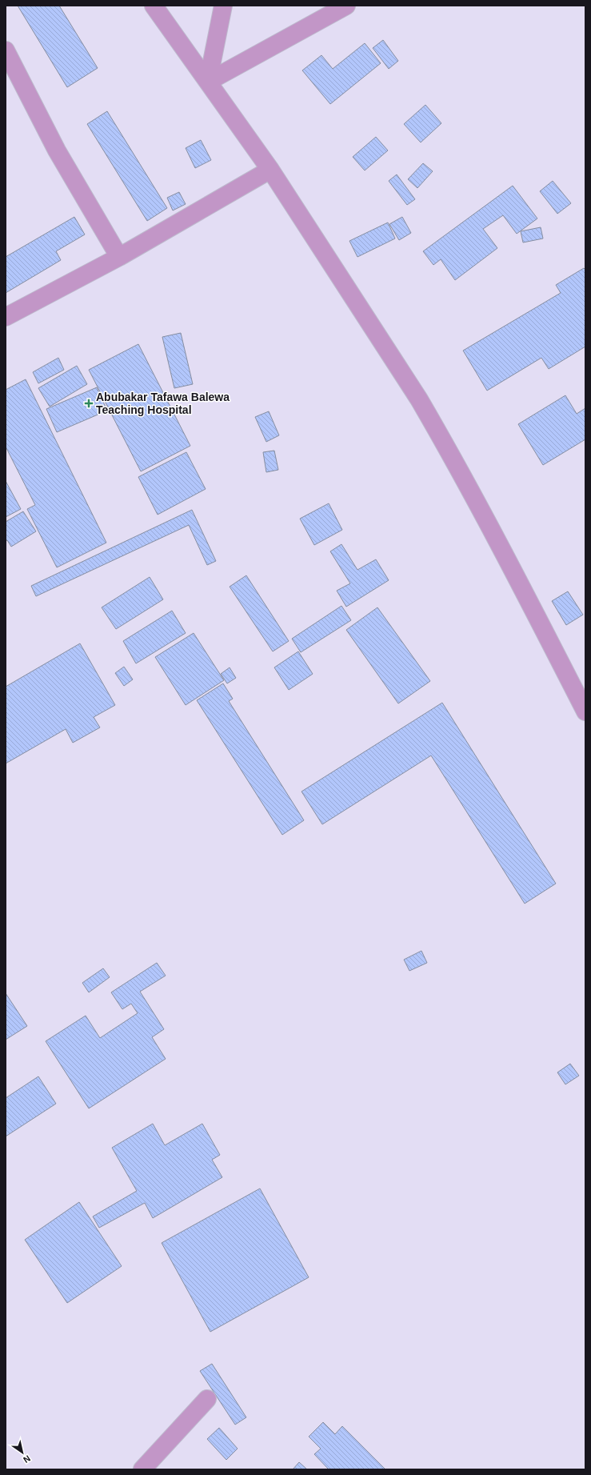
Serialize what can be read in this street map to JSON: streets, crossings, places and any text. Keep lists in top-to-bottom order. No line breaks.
{"places":{"health":["Abubakar Tafawa Balewa Teaching Hospital"]},"north":"bottom right"}
